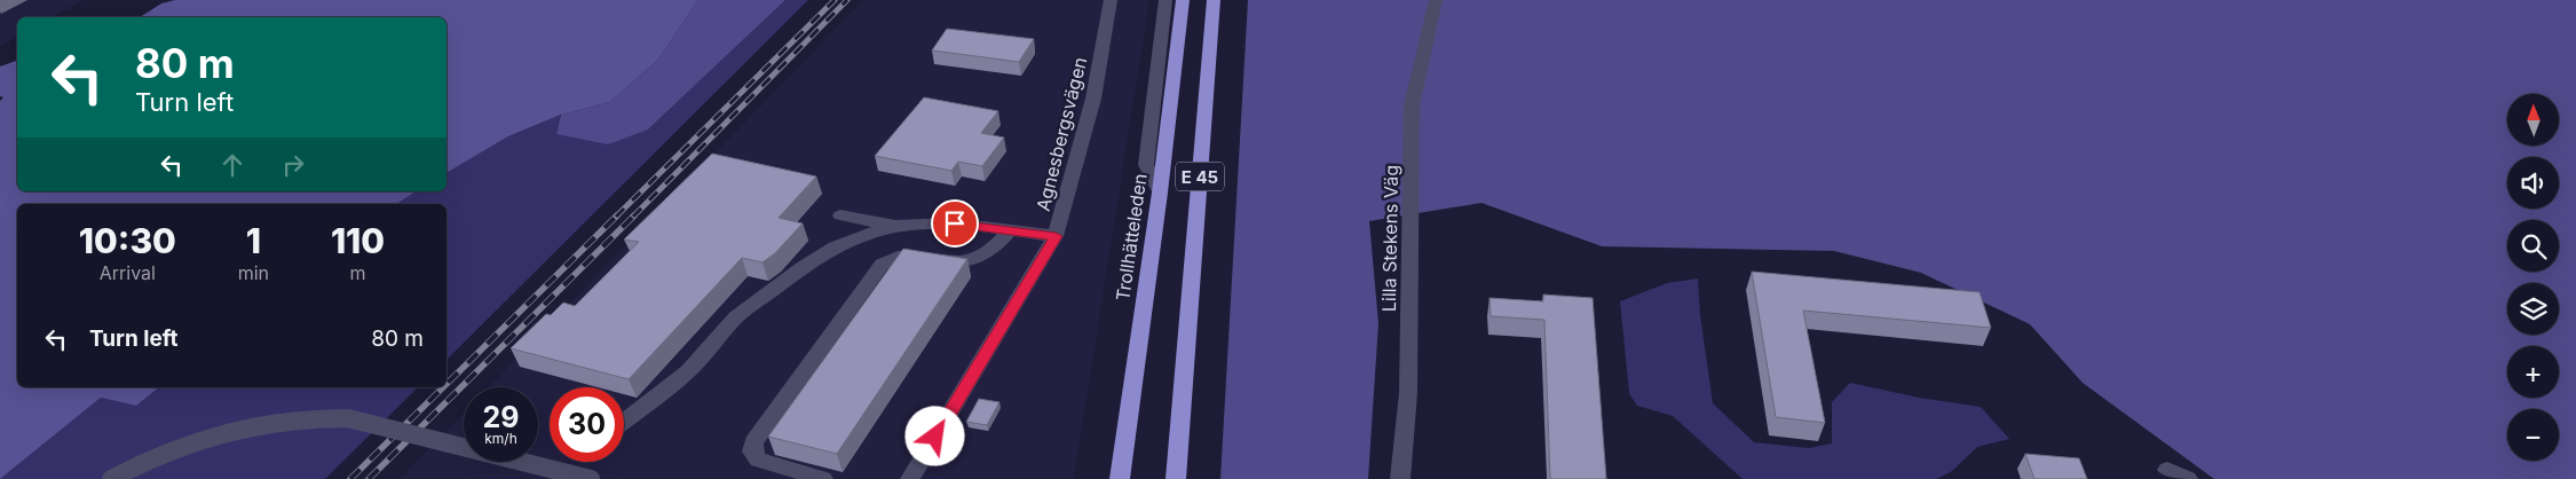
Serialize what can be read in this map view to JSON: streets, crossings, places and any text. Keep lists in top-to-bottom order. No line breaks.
{"streets":{"highway":["E 45","Trollhätteleden"],"street":["Agnesbergsvägen","Lilla Stekens Väg"]},"north":"top","page":{"turn":["80 m","Turn left"],"map_buttons":["+","−"],"eta":["10:30","Arrival","1","min","110","m"],"list":[{"name":"Turn left","value":"80 m"}],"speed":"29 km/h","limit":"30"}}
